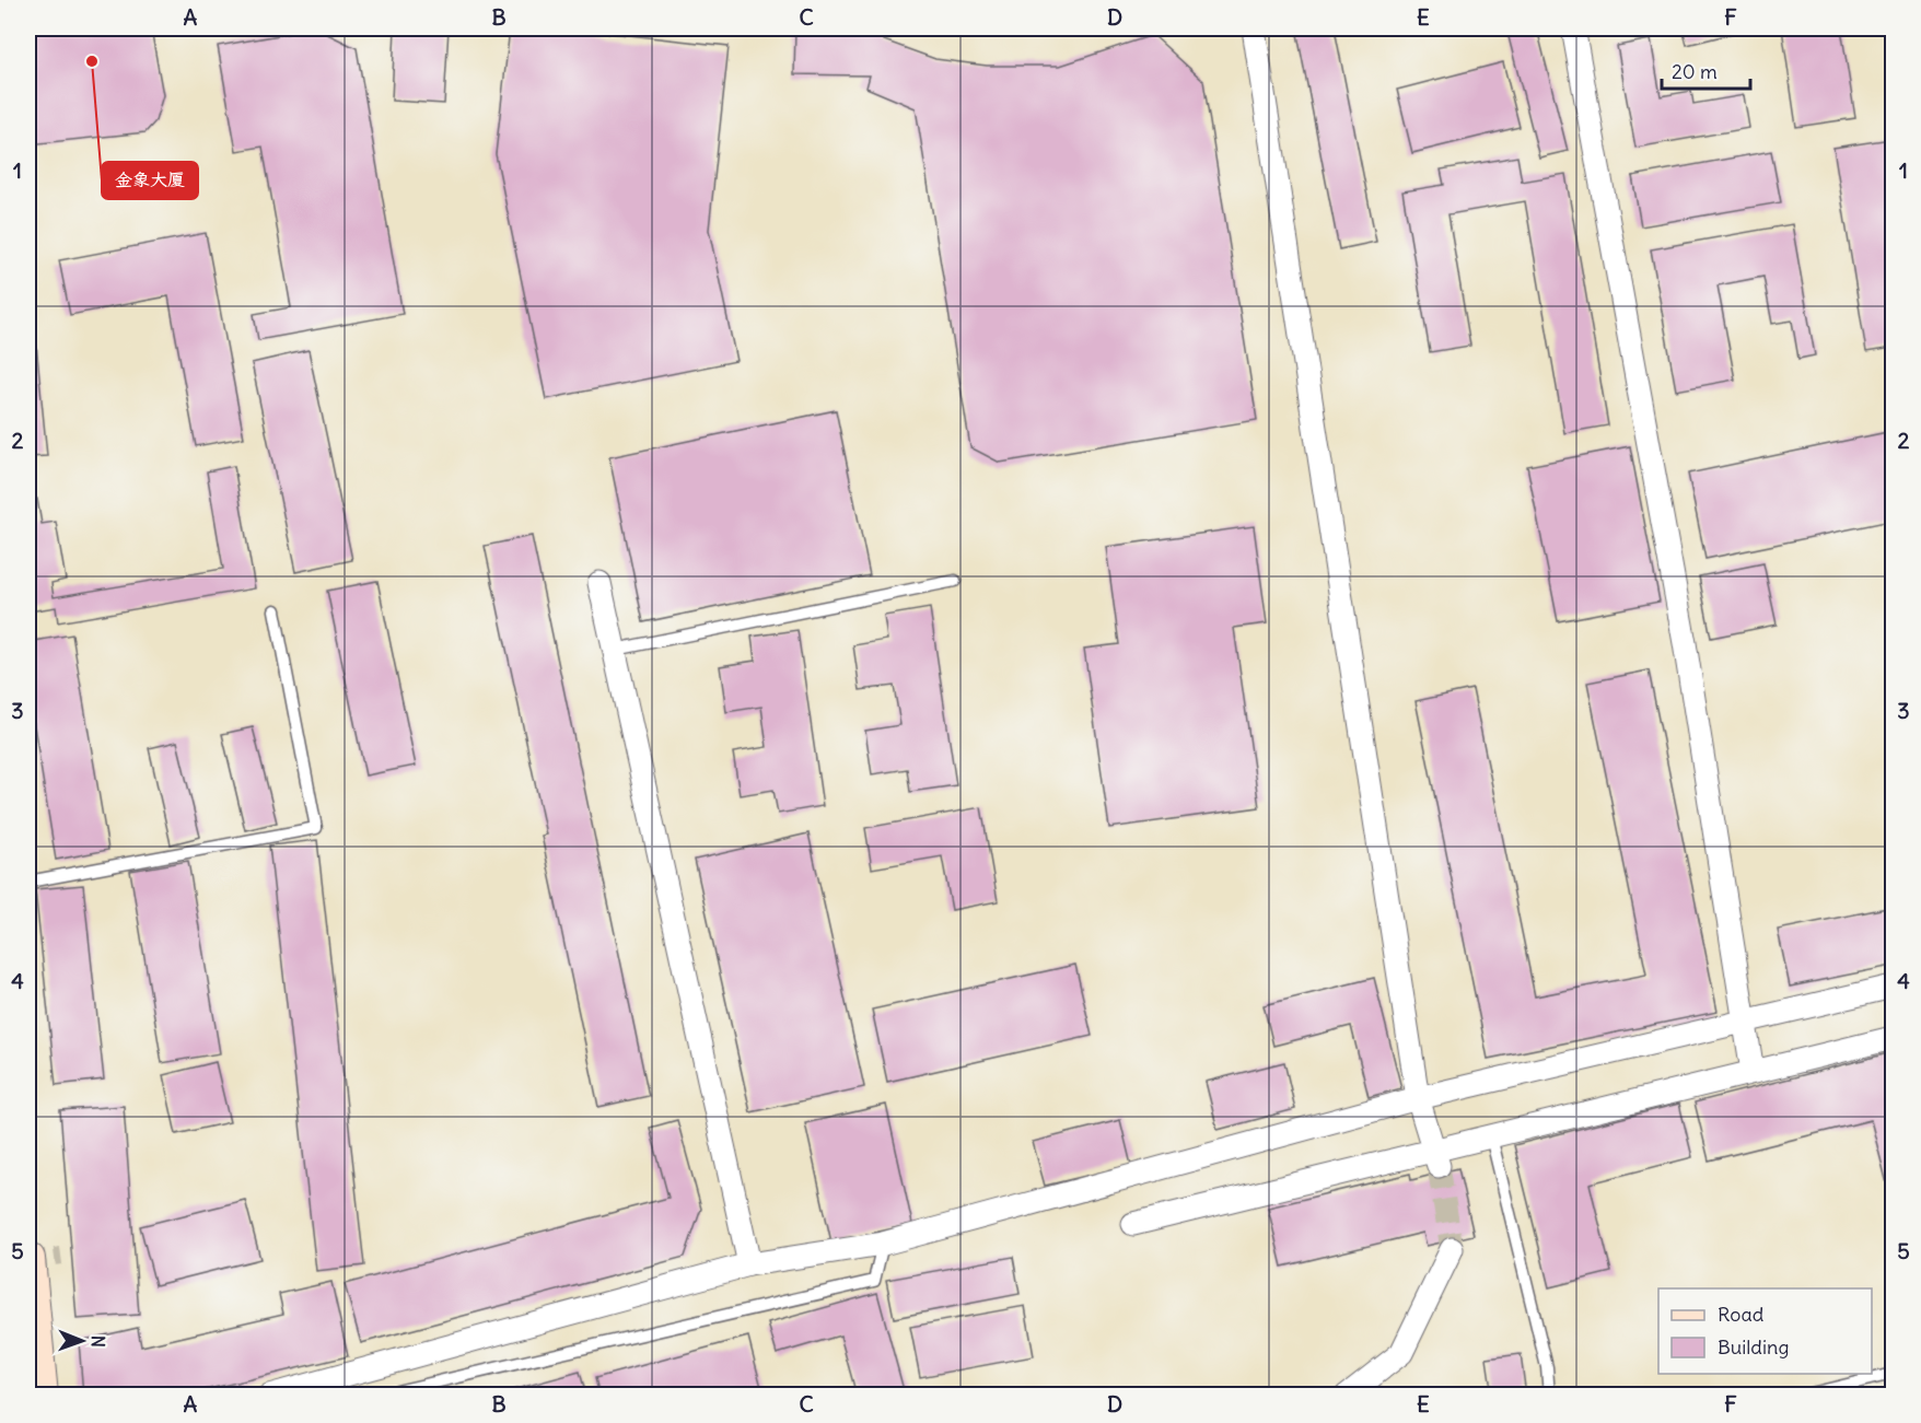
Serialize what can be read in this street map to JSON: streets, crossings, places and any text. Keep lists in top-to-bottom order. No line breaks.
{"places":["金象大厦"],"legend":["Road","Building"],"scale_bar":"20 m","north":"right","grid":{"columns":["A","B","C","D","E","F"],"rows":["1","2","3","4","5"]}}
